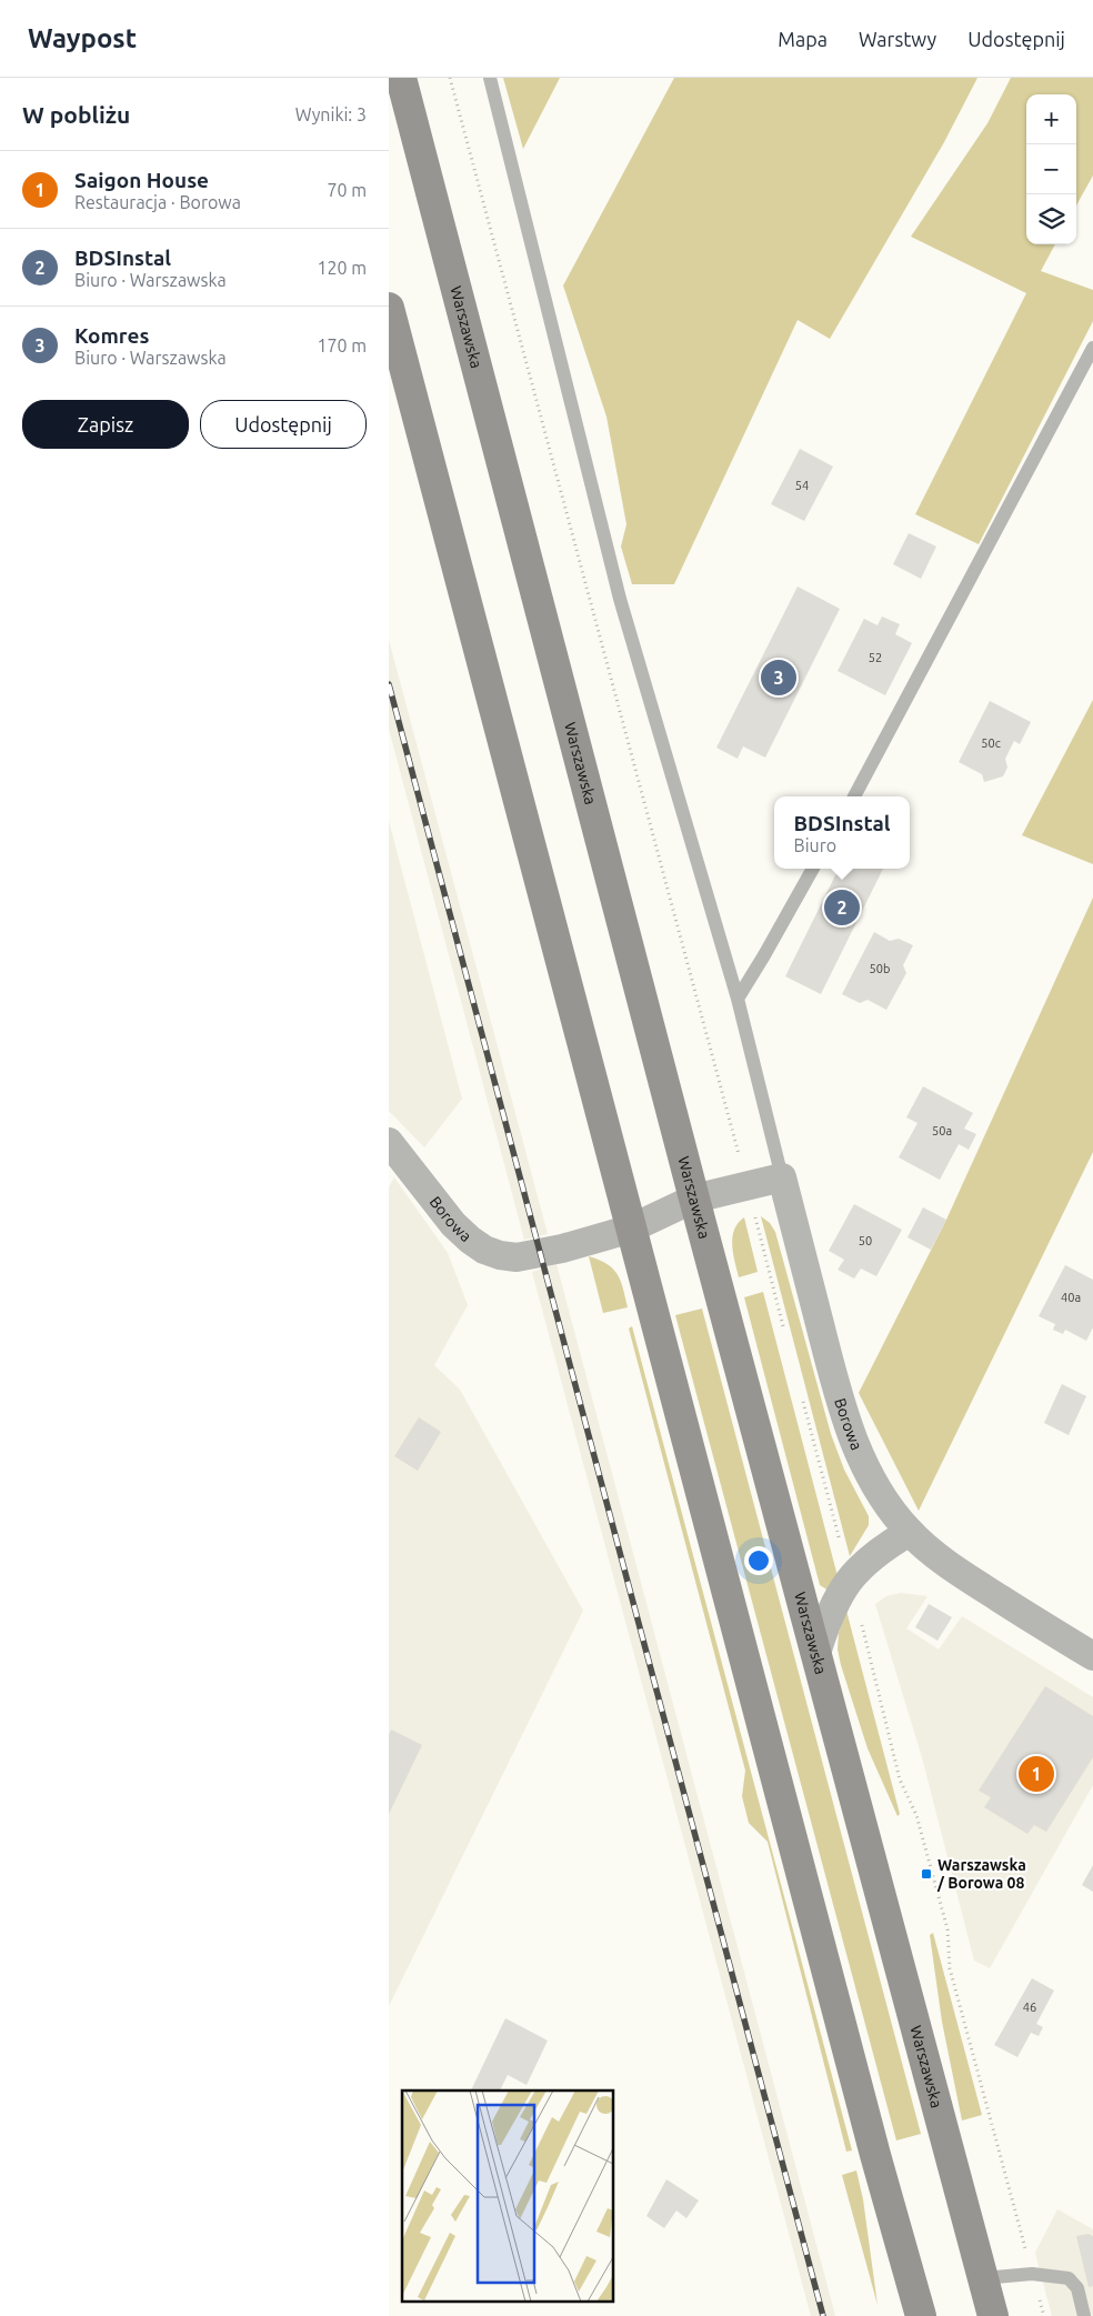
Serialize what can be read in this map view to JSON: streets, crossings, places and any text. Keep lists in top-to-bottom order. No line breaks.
{"streets":{"main road":["Warszawska"],"street":["Borowa"]},"crossings":[["Warszawska","Borowa"]],"places":{"transit":["Warszawska / Borowa 08"]},"house_numbers":["54","52","50c","50b","50a","50","40a","46"],"page":{"header":"Waypost","nav":["Mapa","Warstwy","Udostępnij"],"heading":["W pobliżu","Wyniki: 3"],"map_buttons":["+","−"],"list":[{"mark":"1","name":"Saigon House","note":"Restauracja · Borowa","value":"70 m"},{"mark":"2","name":"BDSInstal","note":"Biuro · Warszawska","value":"120 m"},{"mark":"3","name":"Komres","note":"Biuro · Warszawska","value":"170 m"}],"buttons":["Zapisz","Udostępnij"],"pins":["3","2","1"],"popup":["BDSInstal","Biuro"]}}
